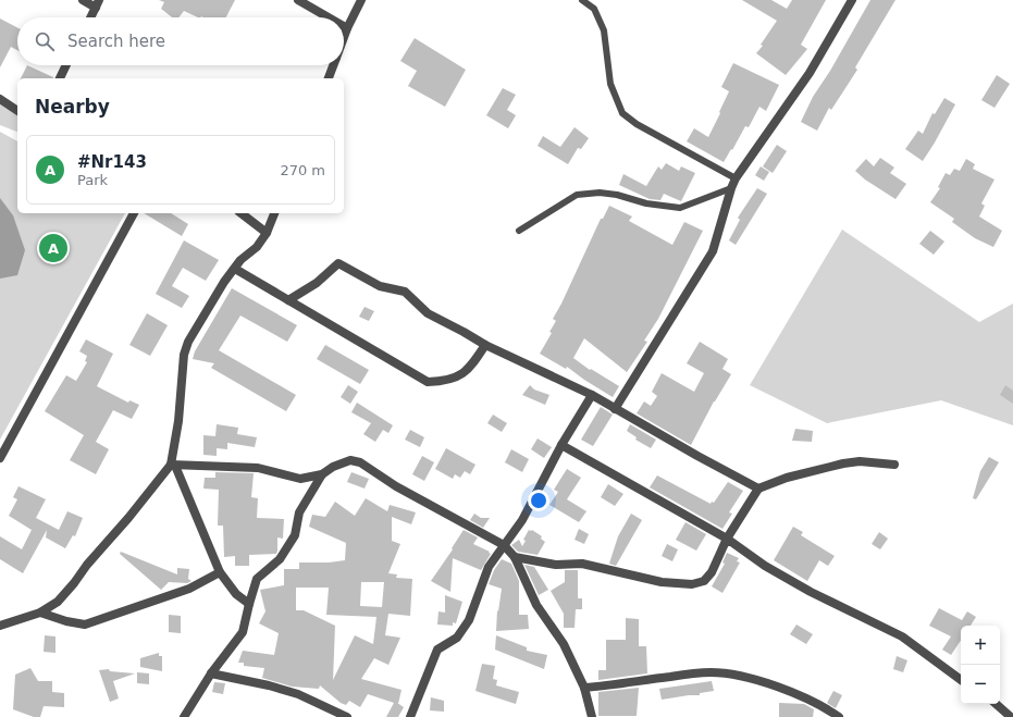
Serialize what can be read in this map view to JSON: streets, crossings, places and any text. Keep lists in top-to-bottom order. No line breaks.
{"page":{"search":"Search here","heading":"Nearby","list":[{"mark":"A","name":"#Nr143","note":"Park","value":"270 m"}],"pins":"A","map_buttons":["+","−"]}}
